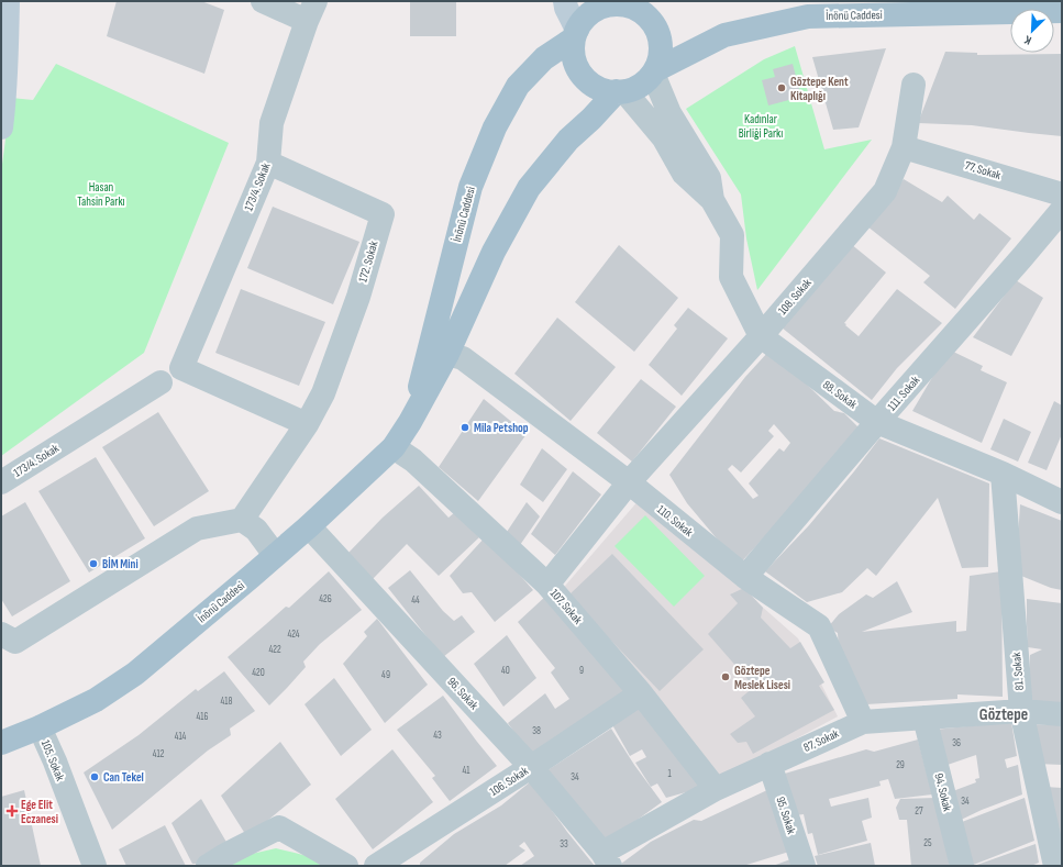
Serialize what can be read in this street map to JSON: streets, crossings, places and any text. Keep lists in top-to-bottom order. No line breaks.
{"streets":{"main road":["İnönü Caddesi"],"street":["77. Sokak","173/4. Sokak","172. Sokak","108. Sokak","111. Sokak","88. Sokak","110. Sokak","107. Sokak","81. Sokak","96. Sokak","87. Sokak","105. Sokak","106. Sokak","94. Sokak","95. Sokak"]},"crossings":[["İnönü Caddesi","88. Sokak"],["İnönü Caddesi","110. Sokak"],["İnönü Caddesi","107. Sokak"],["İnönü Caddesi","96. Sokak"],["İnönü Caddesi","105. Sokak"],["77. Sokak","108. Sokak"],["173/4. Sokak","172. Sokak"],["108. Sokak","88. Sokak"],["108. Sokak","110. Sokak"],["108. Sokak","107. Sokak"],["111. Sokak","88. Sokak"],["111. Sokak","110. Sokak"],["88. Sokak","81. Sokak"],["110. Sokak","87. Sokak"],["107. Sokak","87. Sokak"],["107. Sokak","106. Sokak"],["81. Sokak","87. Sokak"],["96. Sokak","87. Sokak"],["96. Sokak","106. Sokak"],["87. Sokak","94. Sokak"],["87. Sokak","95. Sokak"]],"districts":["Göztepe"],"parks":["Kadınlar Birliği Parkı","Hasan Tahsin Parkı"],"places":{"other":["Göztepe Kent Kitaplığı","Mila Petshop","BİM Mini","Göztepe Meslek Lisesi","Can Tekel"],"health":["Ege Elit Eczanesi"]},"house_numbers":["426","44","424","422","40","9","420","49","418","416","38","43","414","36","412","29","41","1","34","34","27","25","33"],"north":"bottom left"}
